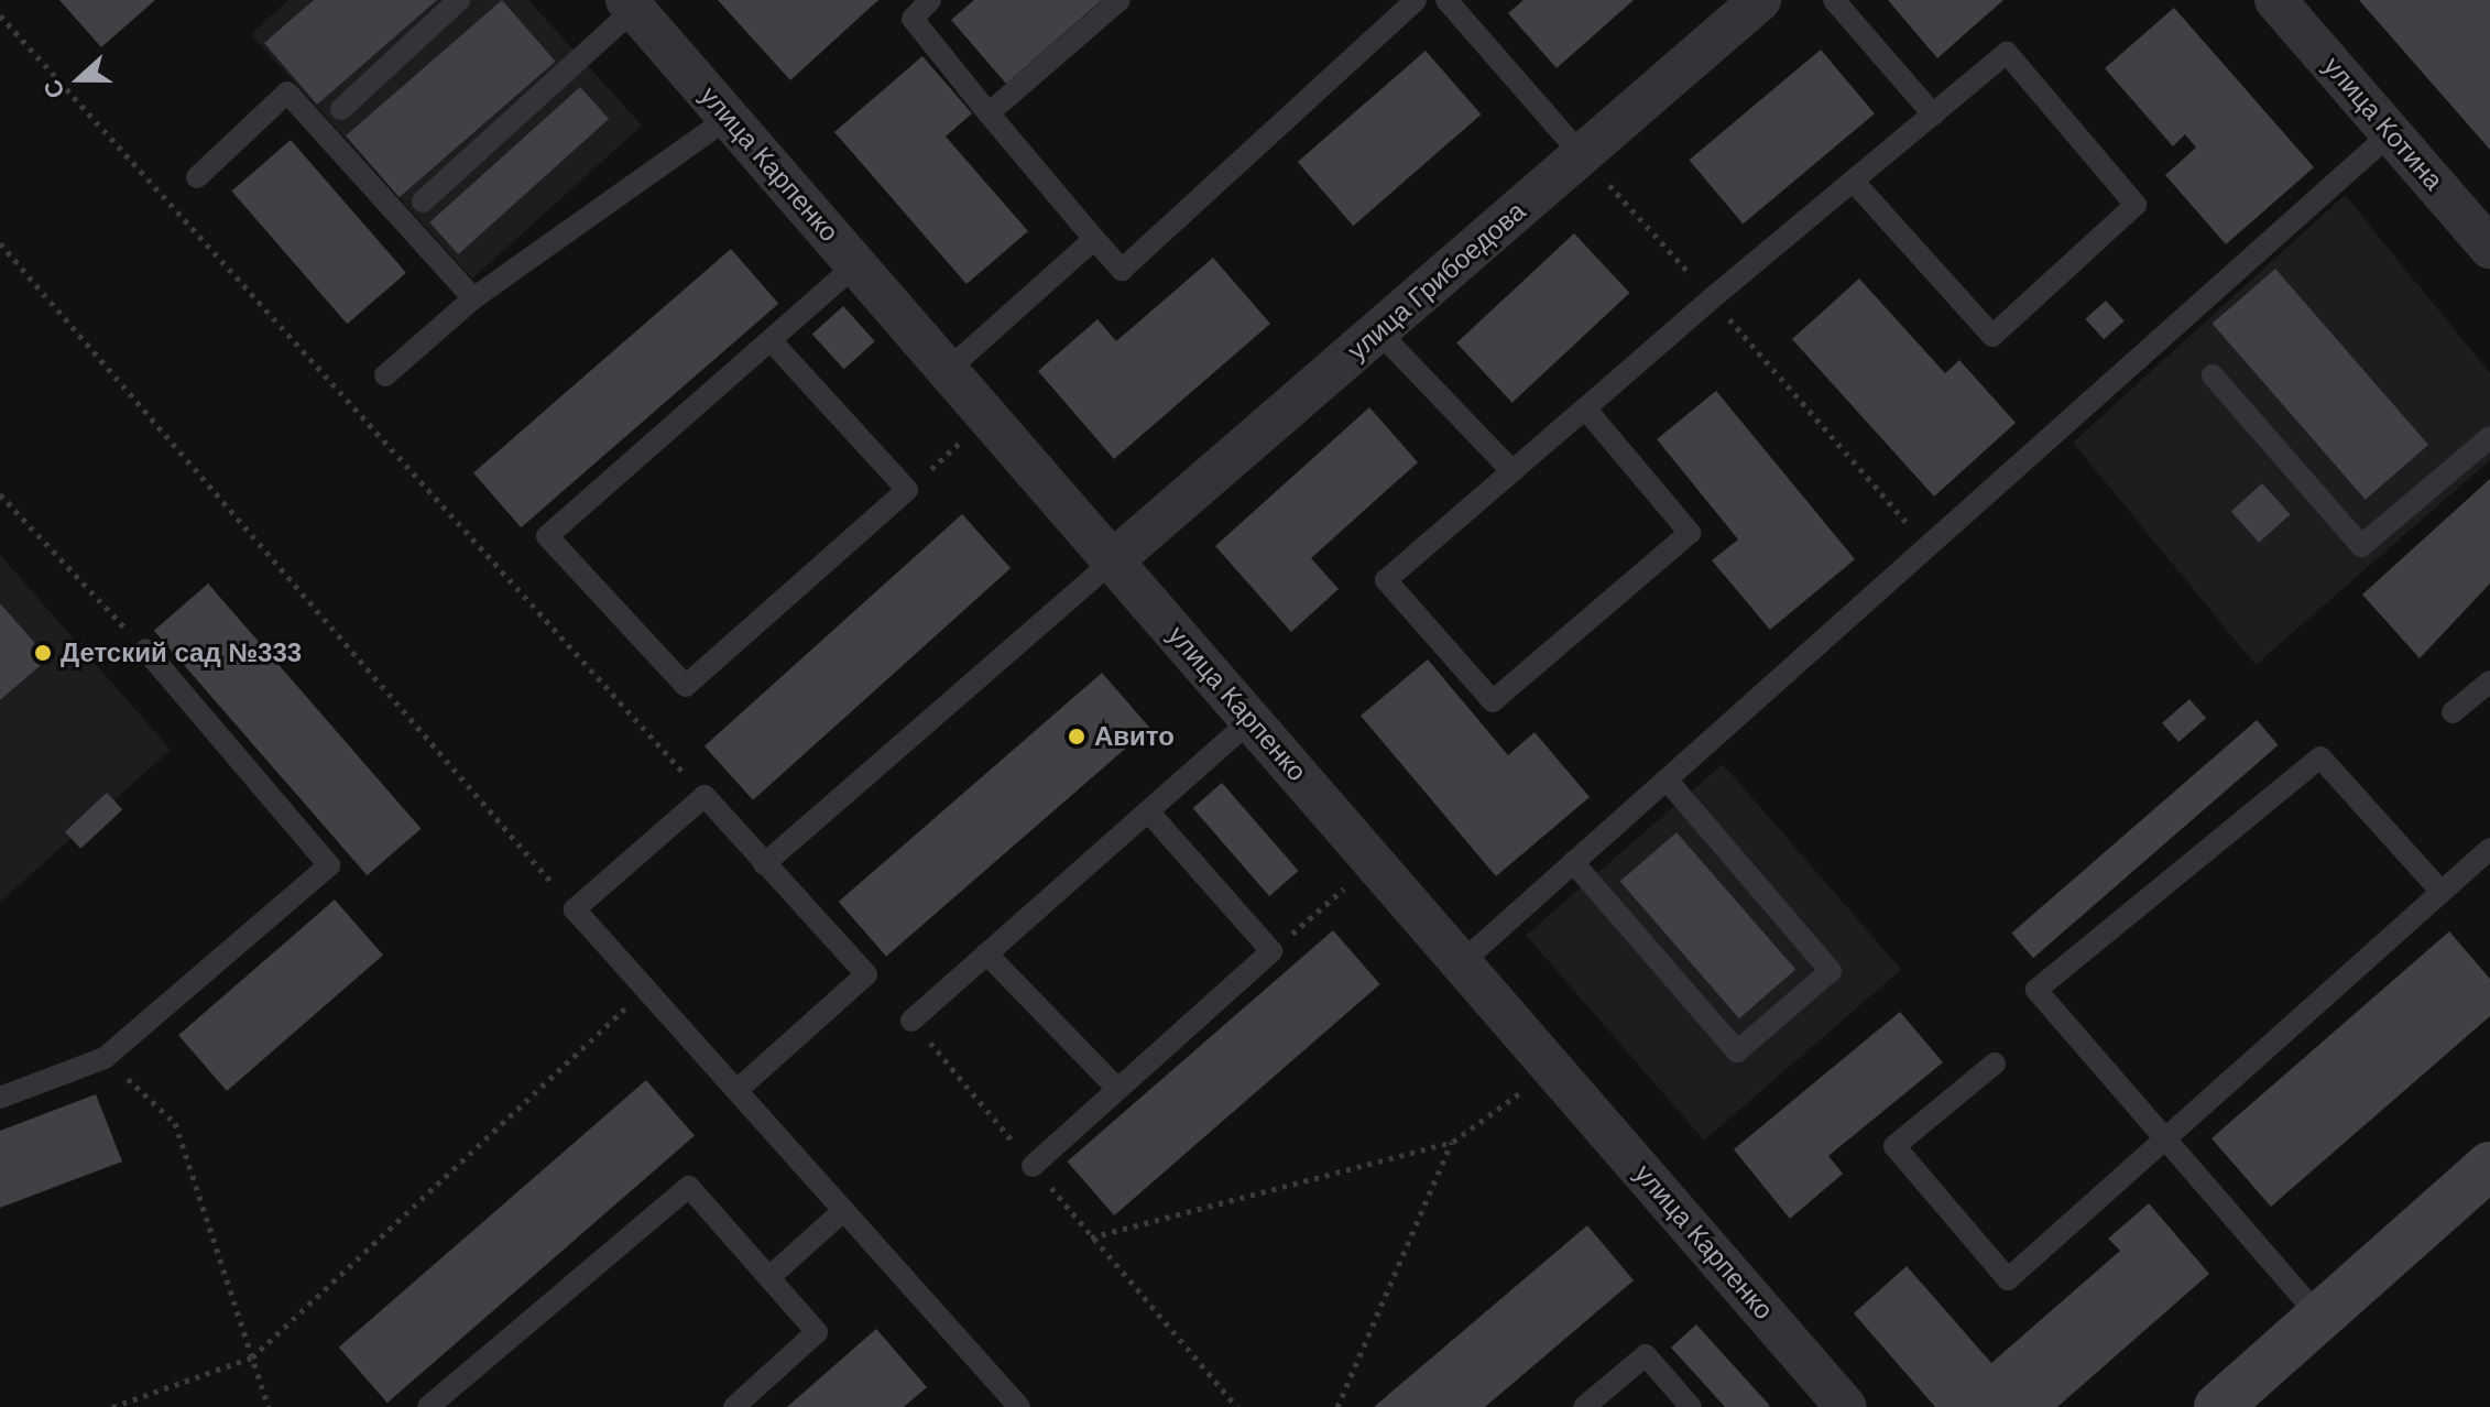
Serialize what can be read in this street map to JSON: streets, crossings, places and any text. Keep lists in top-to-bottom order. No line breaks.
{"streets":{"street":["улица Котина","улица Карпенко","улица Грибоедова"]},"crossings":[["улица Карпенко","улица Грибоедова"]],"places":["Детский сад №333","Авито"],"north":"left"}
